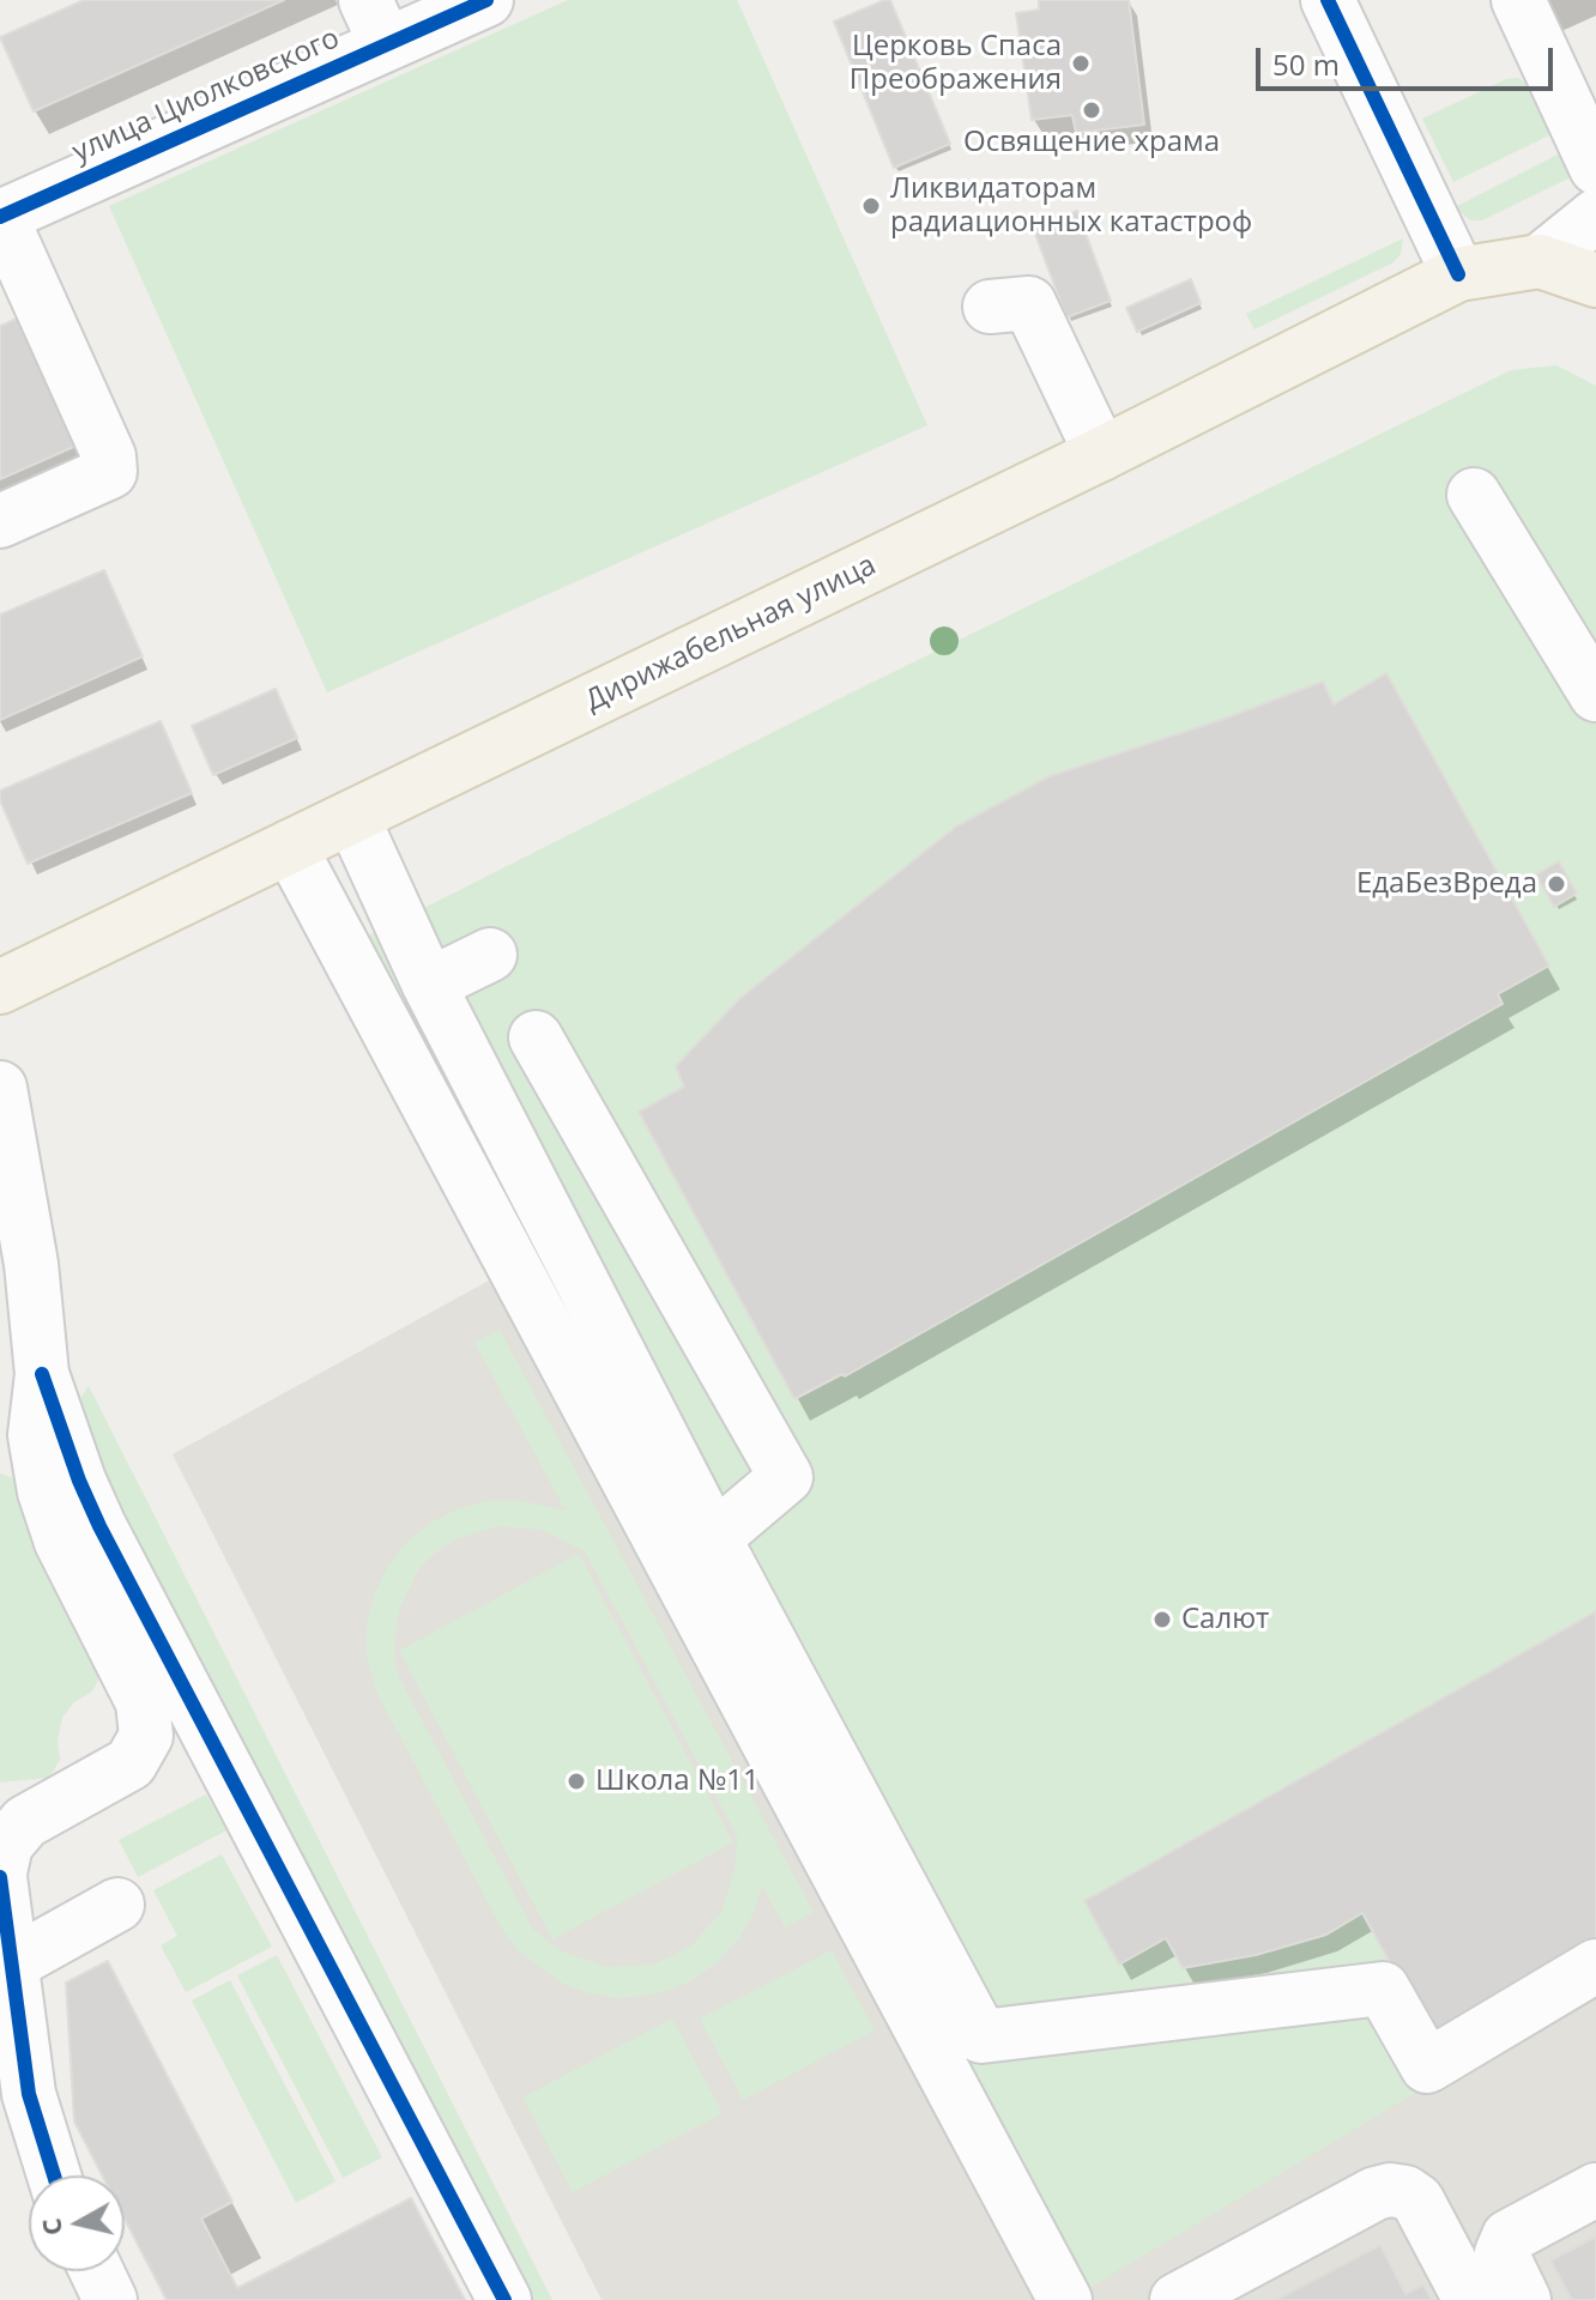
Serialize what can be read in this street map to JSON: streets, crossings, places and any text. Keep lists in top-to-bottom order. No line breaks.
{"streets":{"main road":["Дирижабельная улица"],"street":["улица Циолковского"]},"places":["Церковь Спаса Преображения","Освящение храма","Ликвидаторам радиационных катастроф","ЕдаБезВреда","Салют","Школа №11"],"scale_bar":"50 m","north":"left"}
